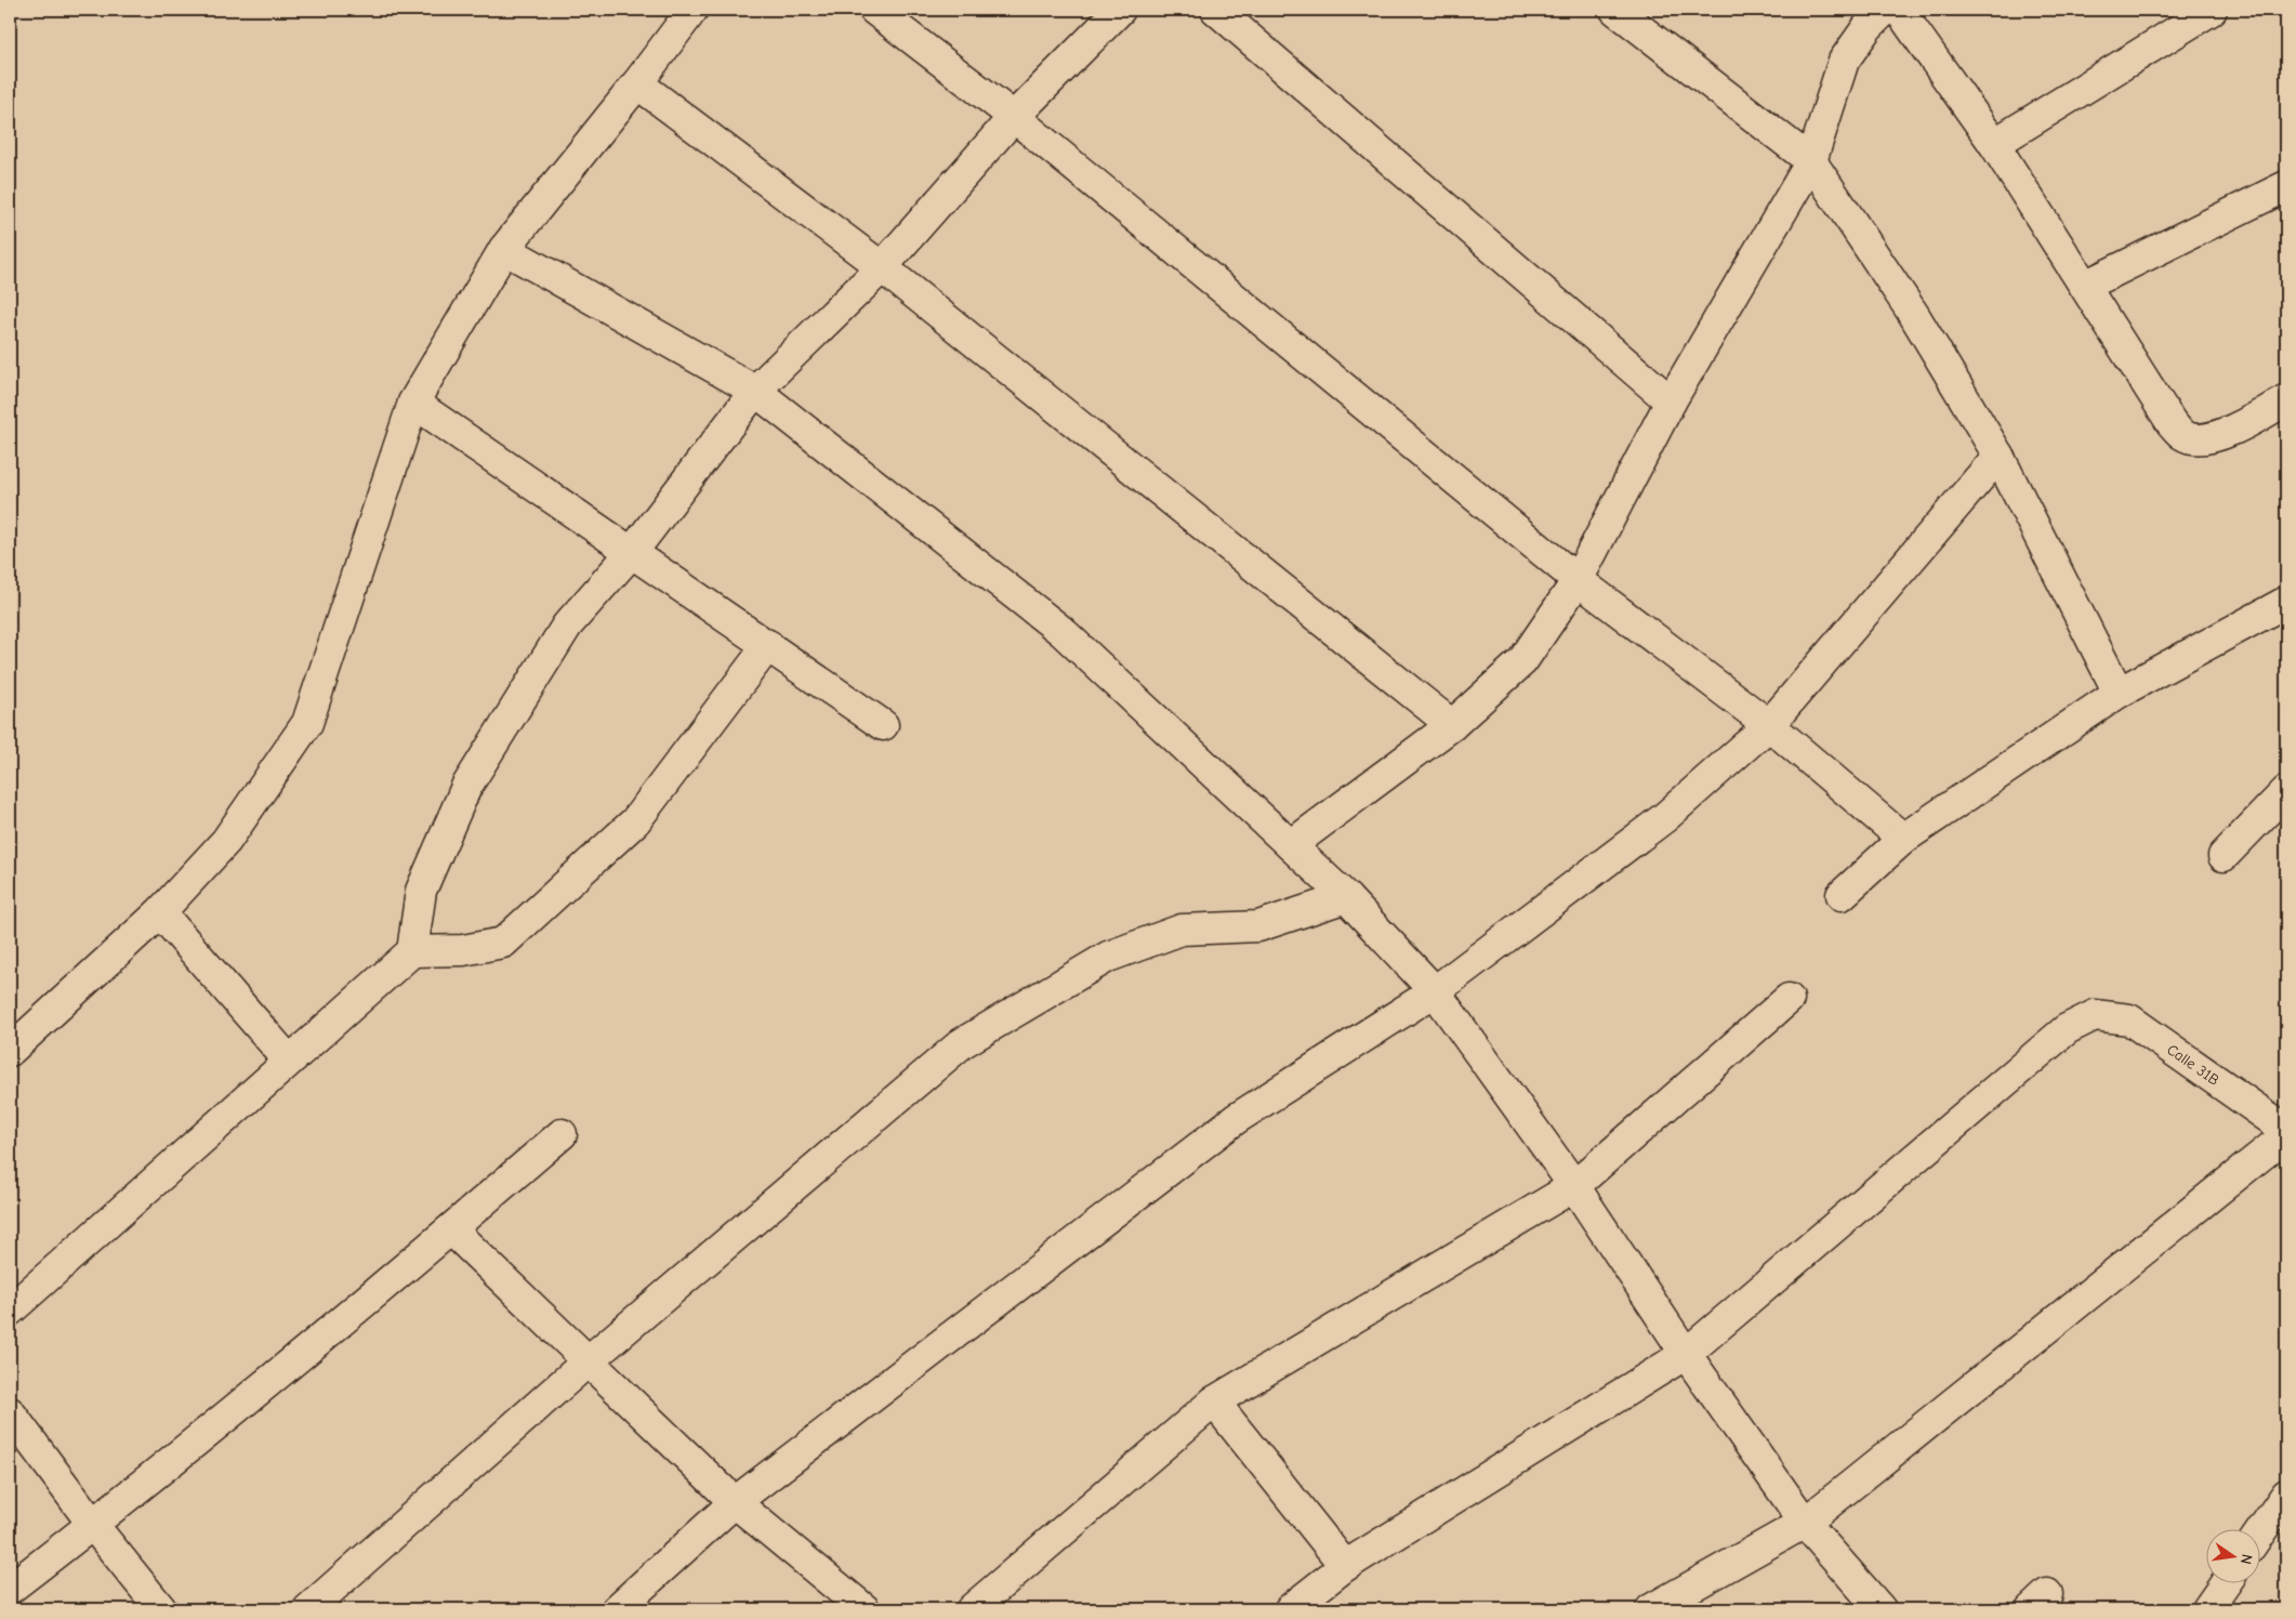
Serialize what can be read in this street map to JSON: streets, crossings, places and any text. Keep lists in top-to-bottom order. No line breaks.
{"streets":{"street":["Calle 31B"]},"north":"right"}
